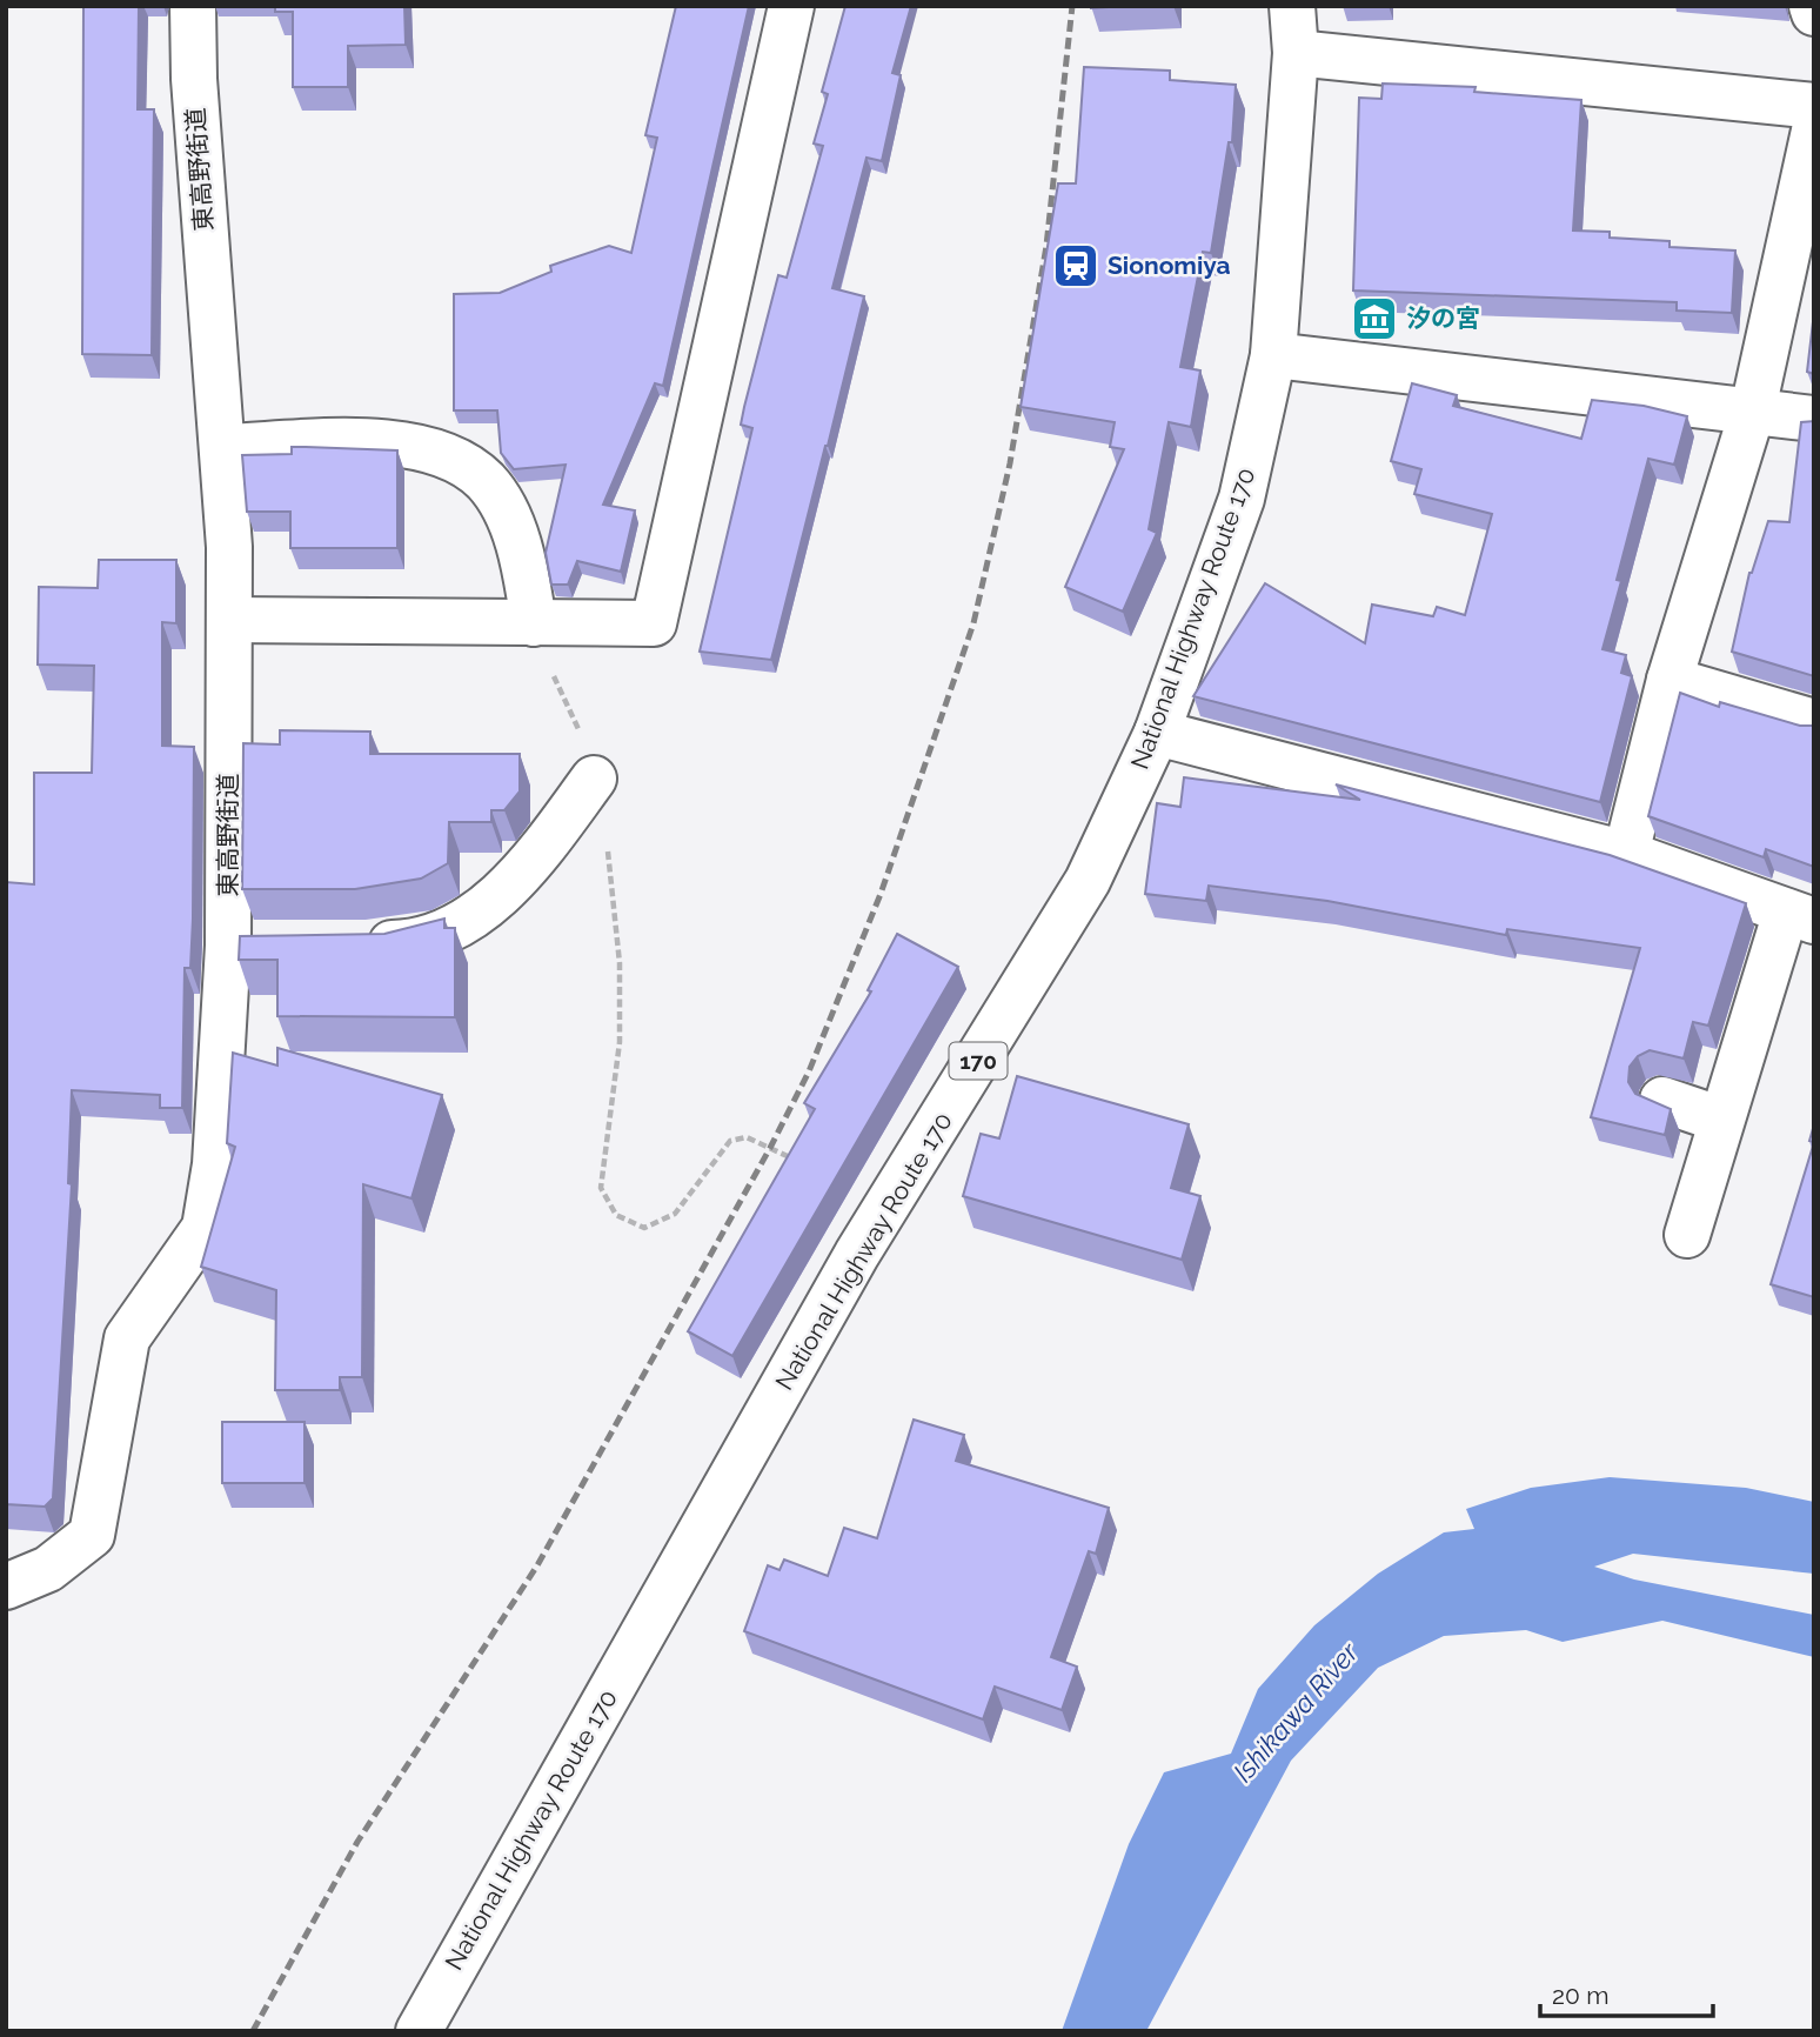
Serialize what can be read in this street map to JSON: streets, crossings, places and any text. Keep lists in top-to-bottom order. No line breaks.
{"streets":{"main road":["東高野街道","National Highway Route 170","170"]},"water":["Ishikawa River"],"places":{"station":["Sionomiya"],"museum":["汐の宮"]},"scale_bar":"20 m"}
